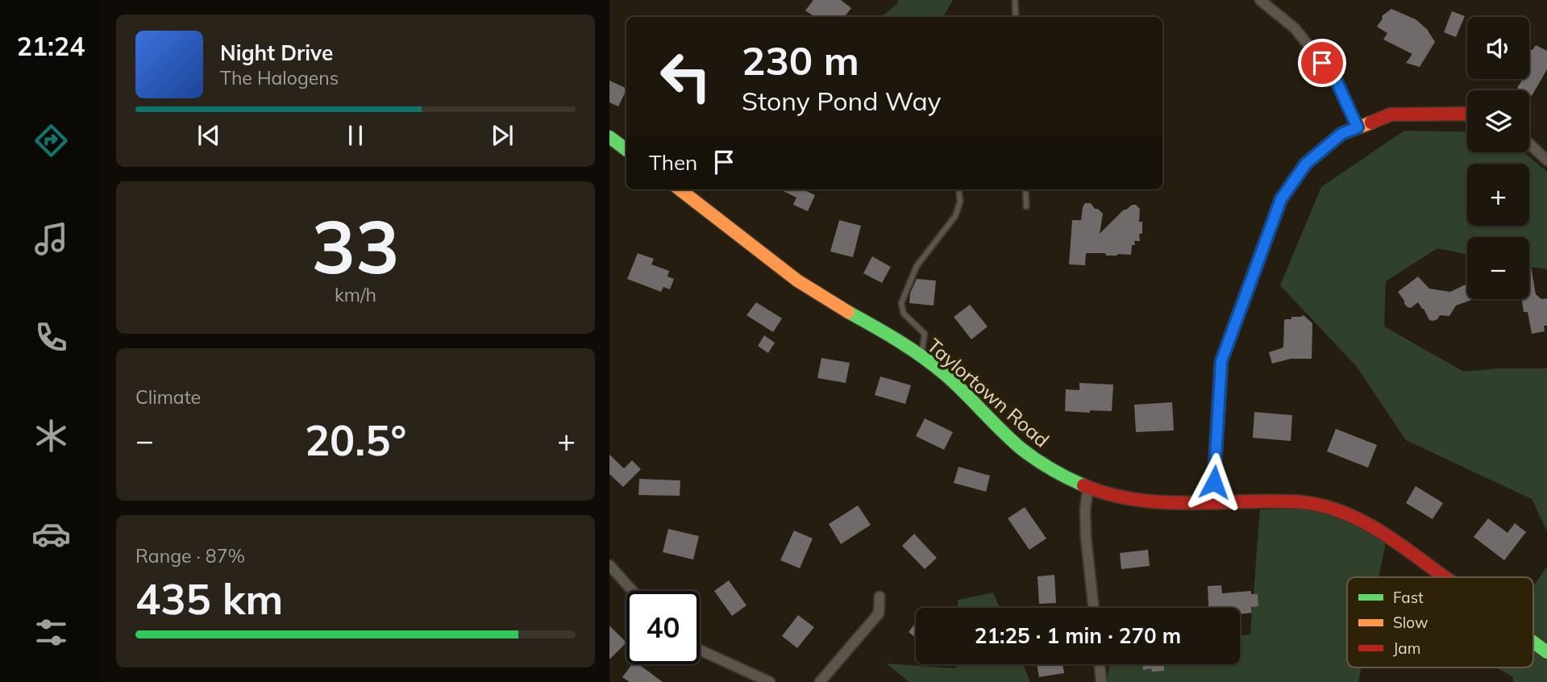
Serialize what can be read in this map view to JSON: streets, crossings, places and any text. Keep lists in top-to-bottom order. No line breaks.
{"streets":{"street":["Taylortown Road"]},"legend":["Fast","Slow","Jam"],"page":{"tabs":"21:24","map_buttons":["+","−"],"turn":["230 m","Stony Pond Way"],"song":["Night Drive","The Halogens"],"then":"Then","tile":[["33","km/h"],"Climate",["Range · 87%","435 km"]],"heat":["−","20.5°","+"],"limit":"40","trip":"21:25 · 1 min · 270 m"}}
